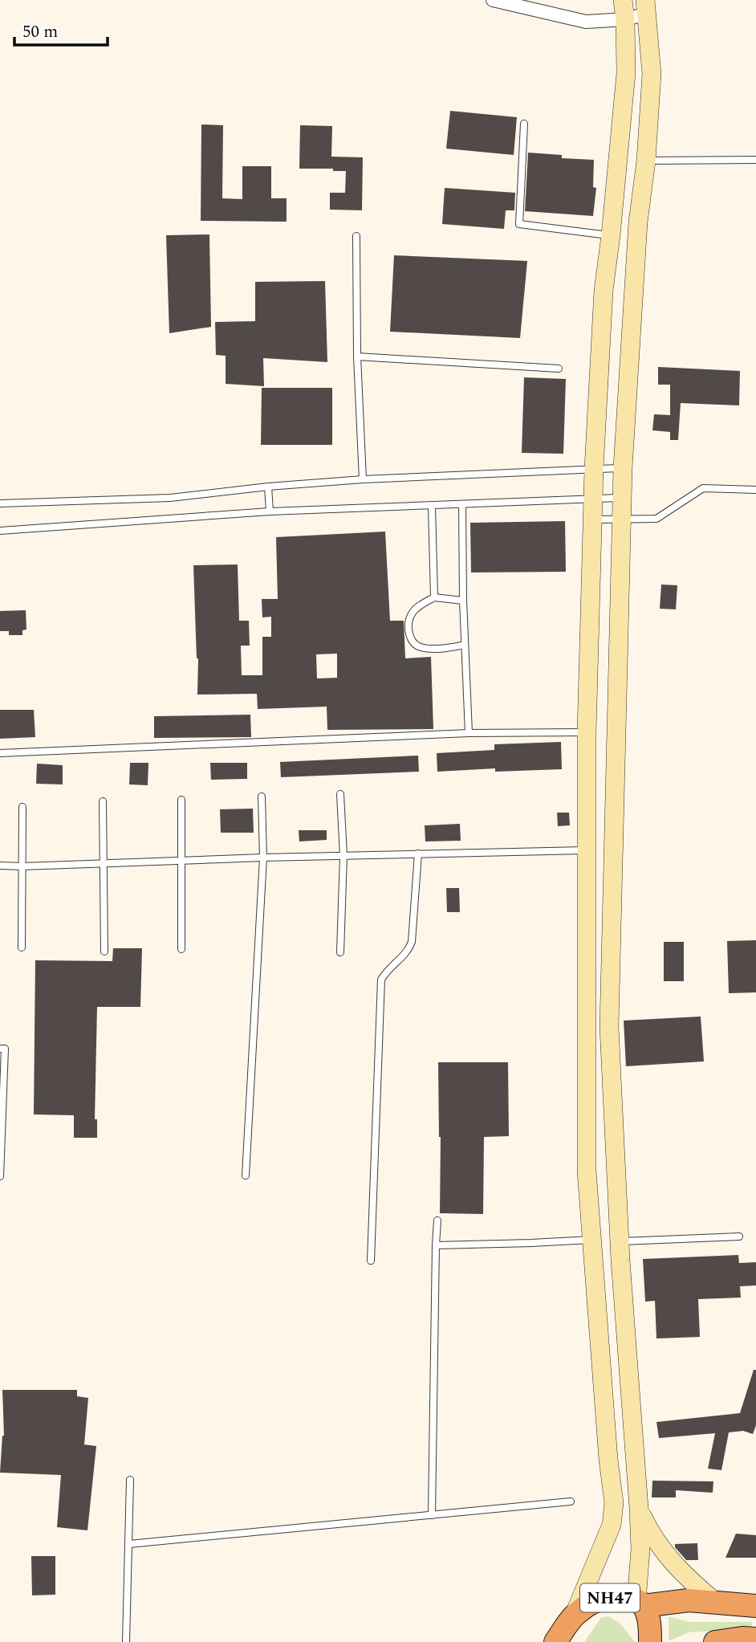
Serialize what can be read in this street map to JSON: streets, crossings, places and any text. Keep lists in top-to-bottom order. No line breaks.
{"streets":{"highway":["NH47"]},"scale_bar":"50 m"}
